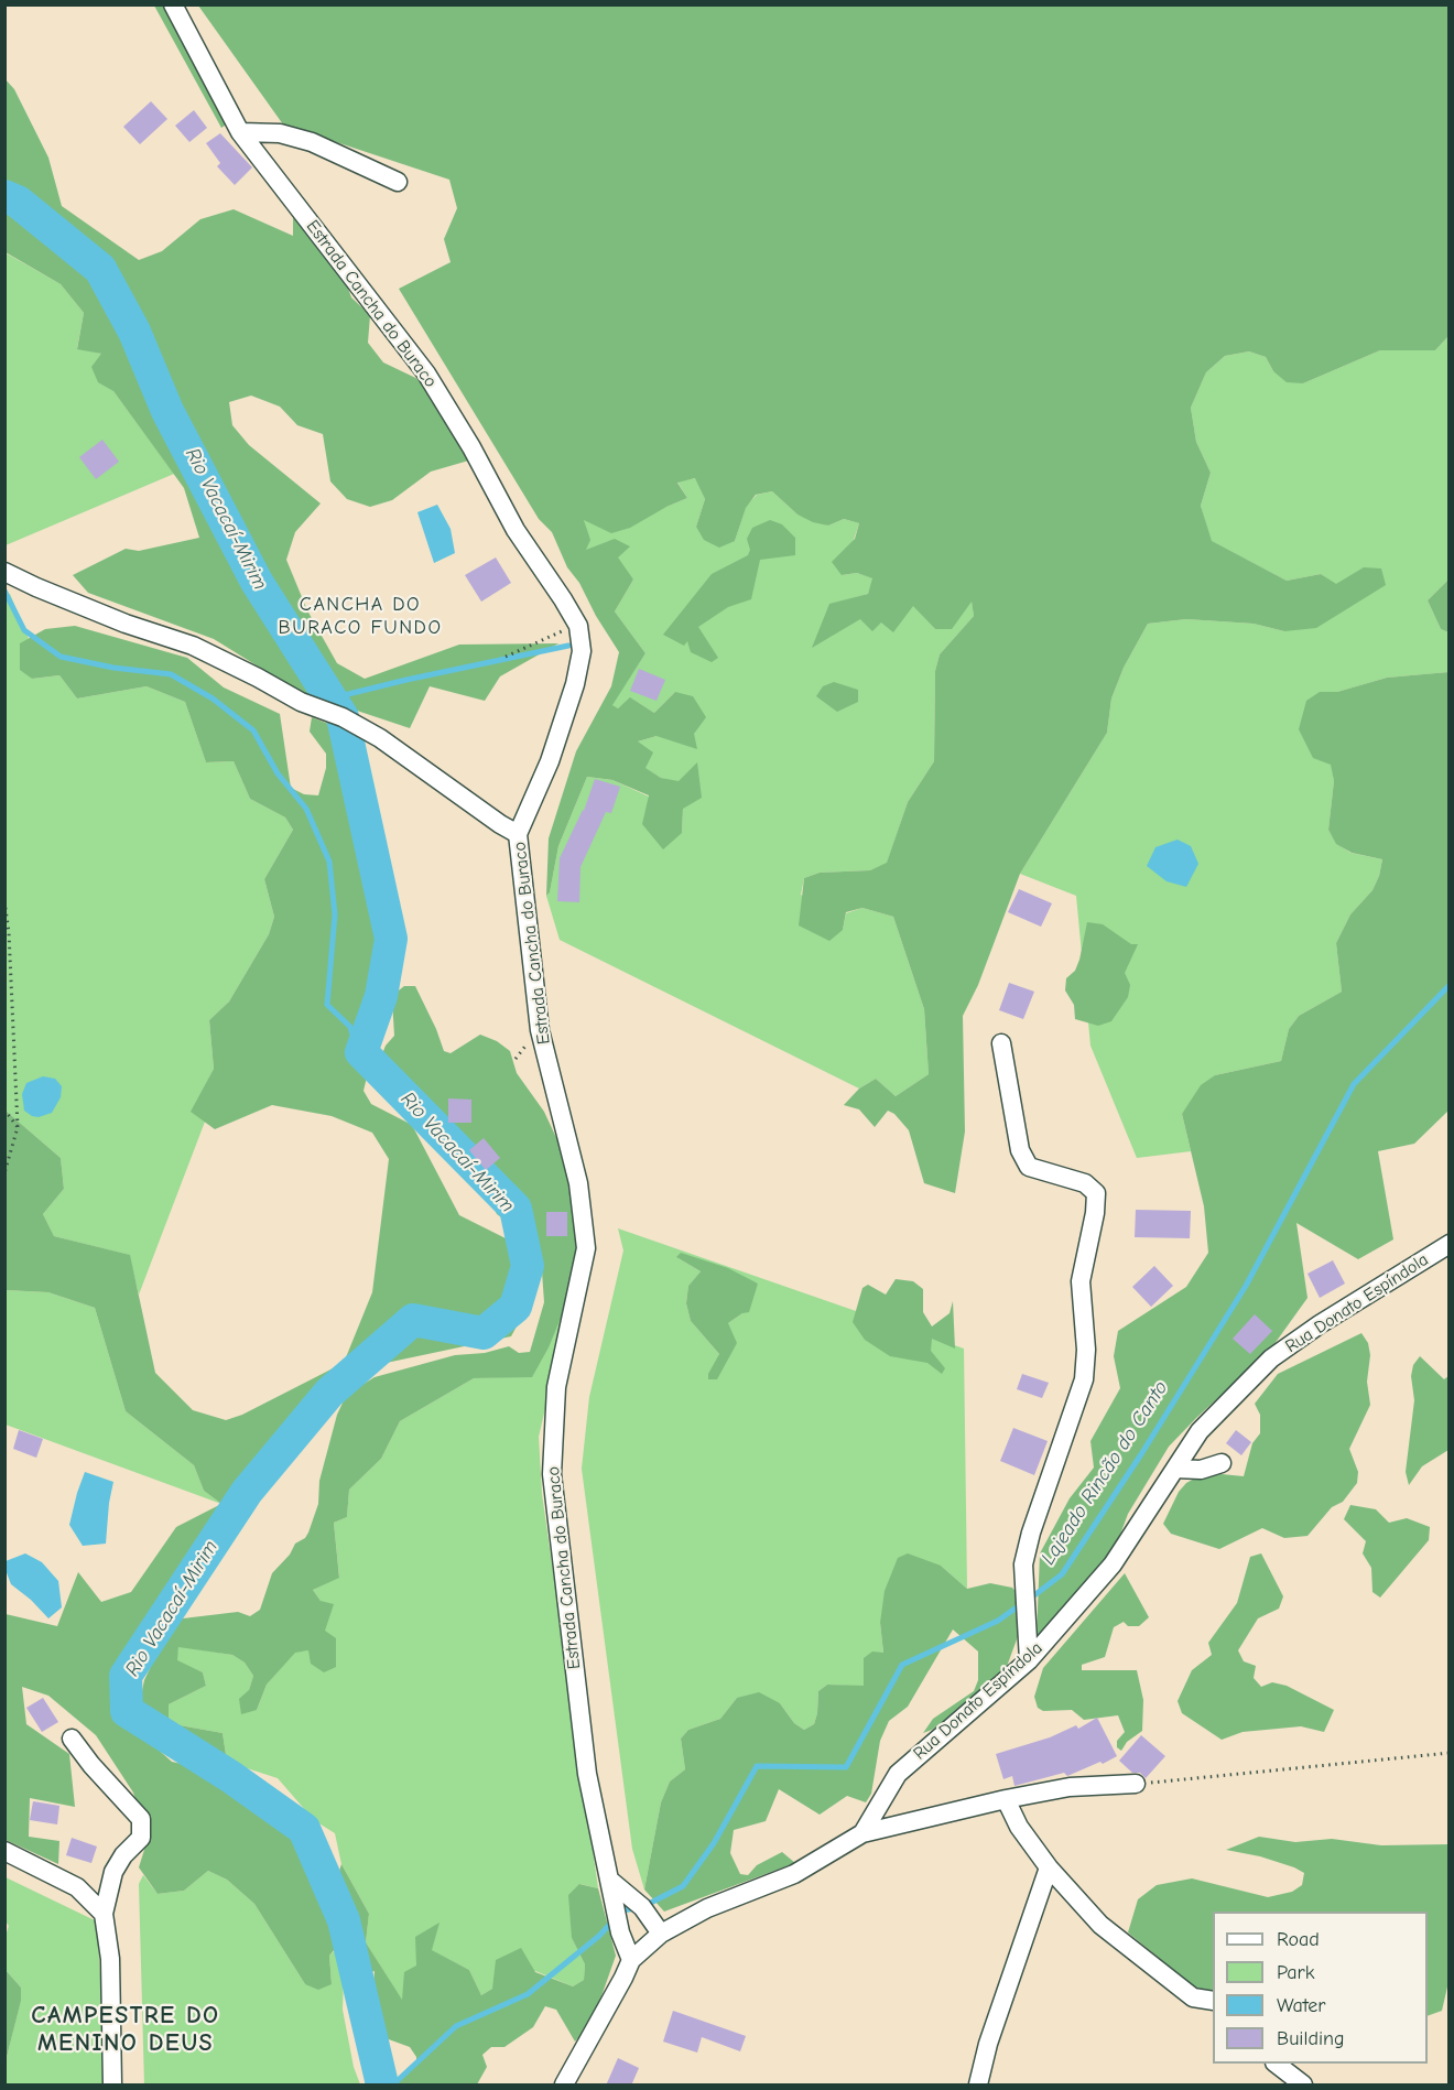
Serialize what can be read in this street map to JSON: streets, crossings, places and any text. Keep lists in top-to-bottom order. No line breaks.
{"streets":{"street":["Estrada Cancha do Buraco","Rua Donato Espíndola"]},"crossings":[["Estrada Cancha do Buraco","Rua Donato Espíndola"]],"districts":["CANCHA DO BURACO FUNDO","CAMPESTRE DO MENINO DEUS"],"water":["Rio Vacacaí-Mirim","Lajeado Rincão do Canto"],"legend":["Road","Park","Water","Building"]}
